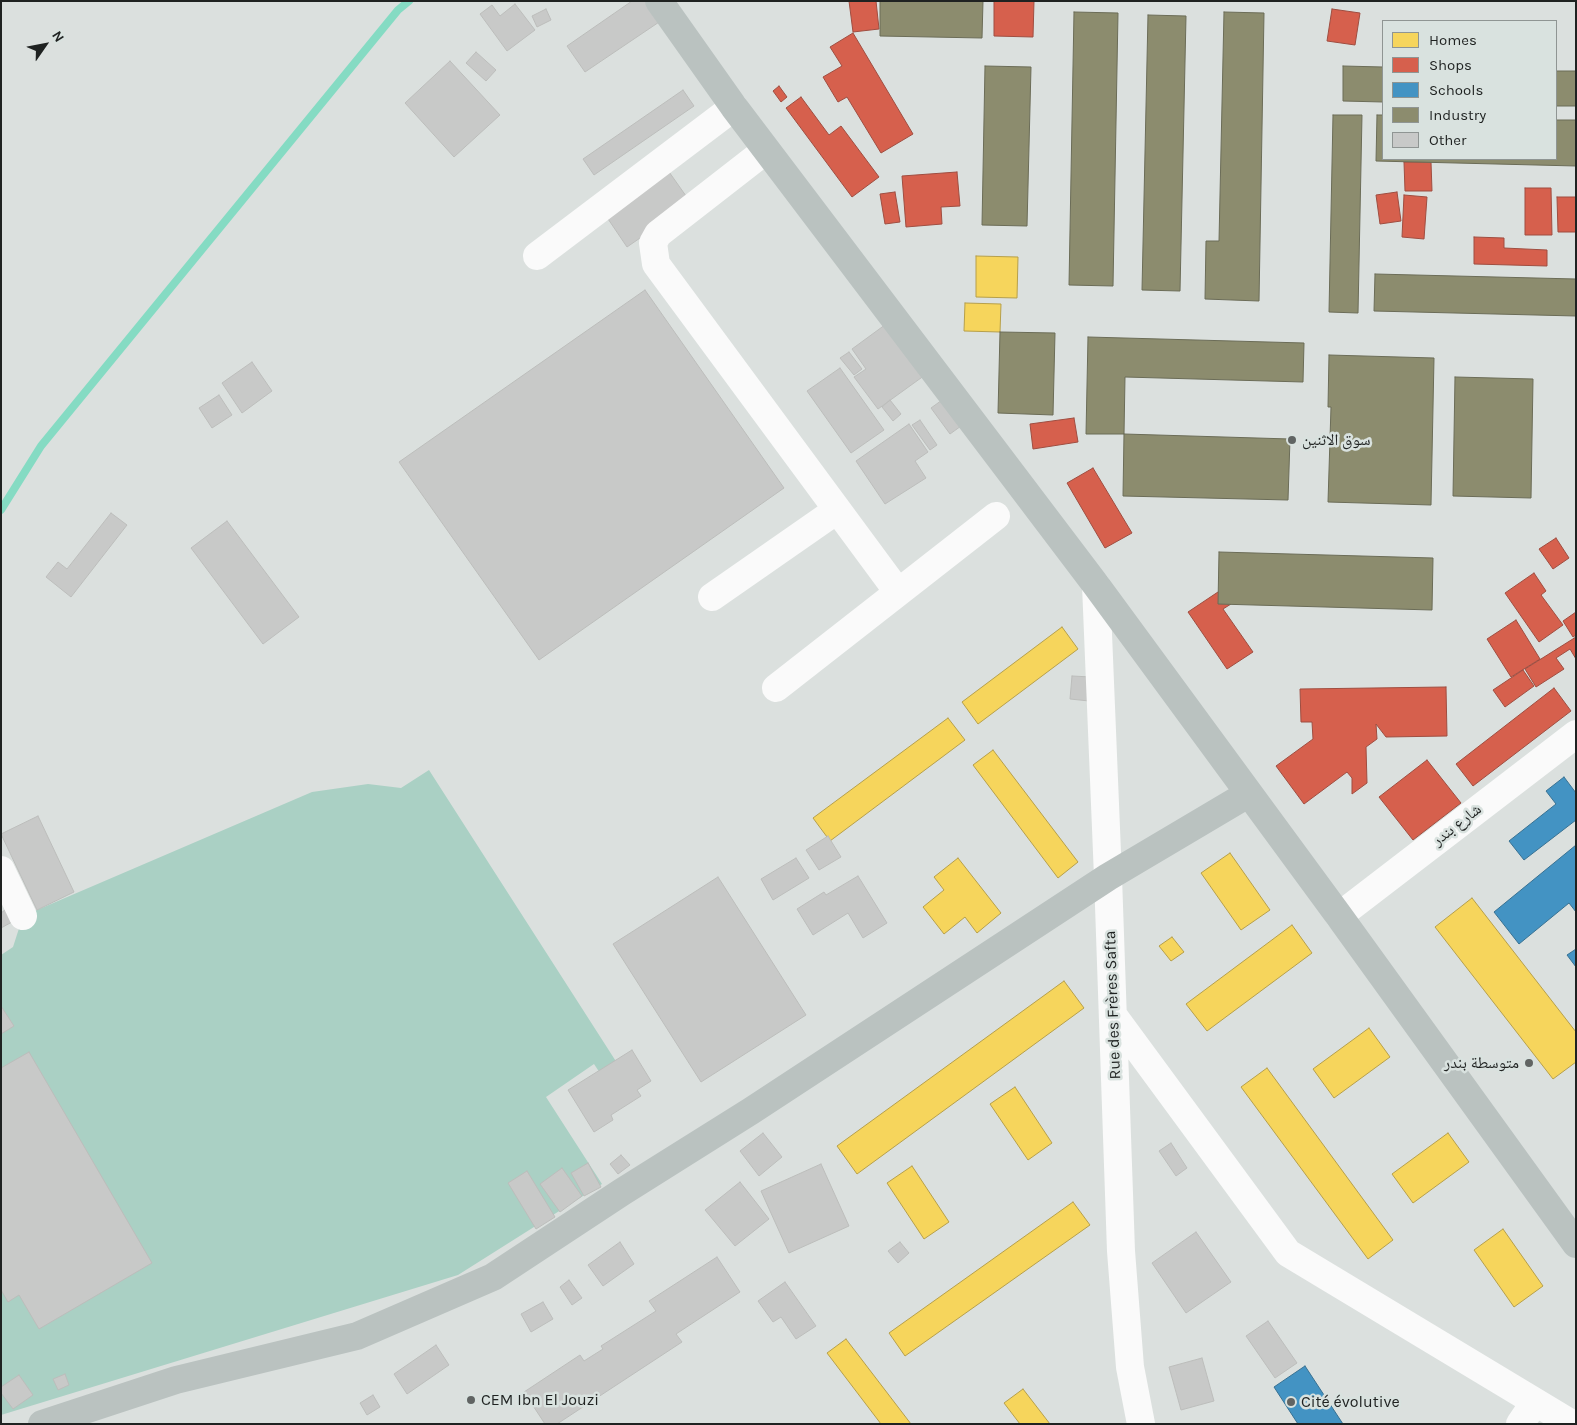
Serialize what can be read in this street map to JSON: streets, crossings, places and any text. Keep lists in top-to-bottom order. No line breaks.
{"streets":{"street":["شارع بندر","Rue des Frères Safta"]},"places":["ﺳﻮق اﻻﺛﻨﻴﻦ","متوسطة بندر","CEM Ibn El Jouzi","Cité évolutive"],"legend":["Homes","Shops","Schools","Industry","Other"],"north":"top right"}
